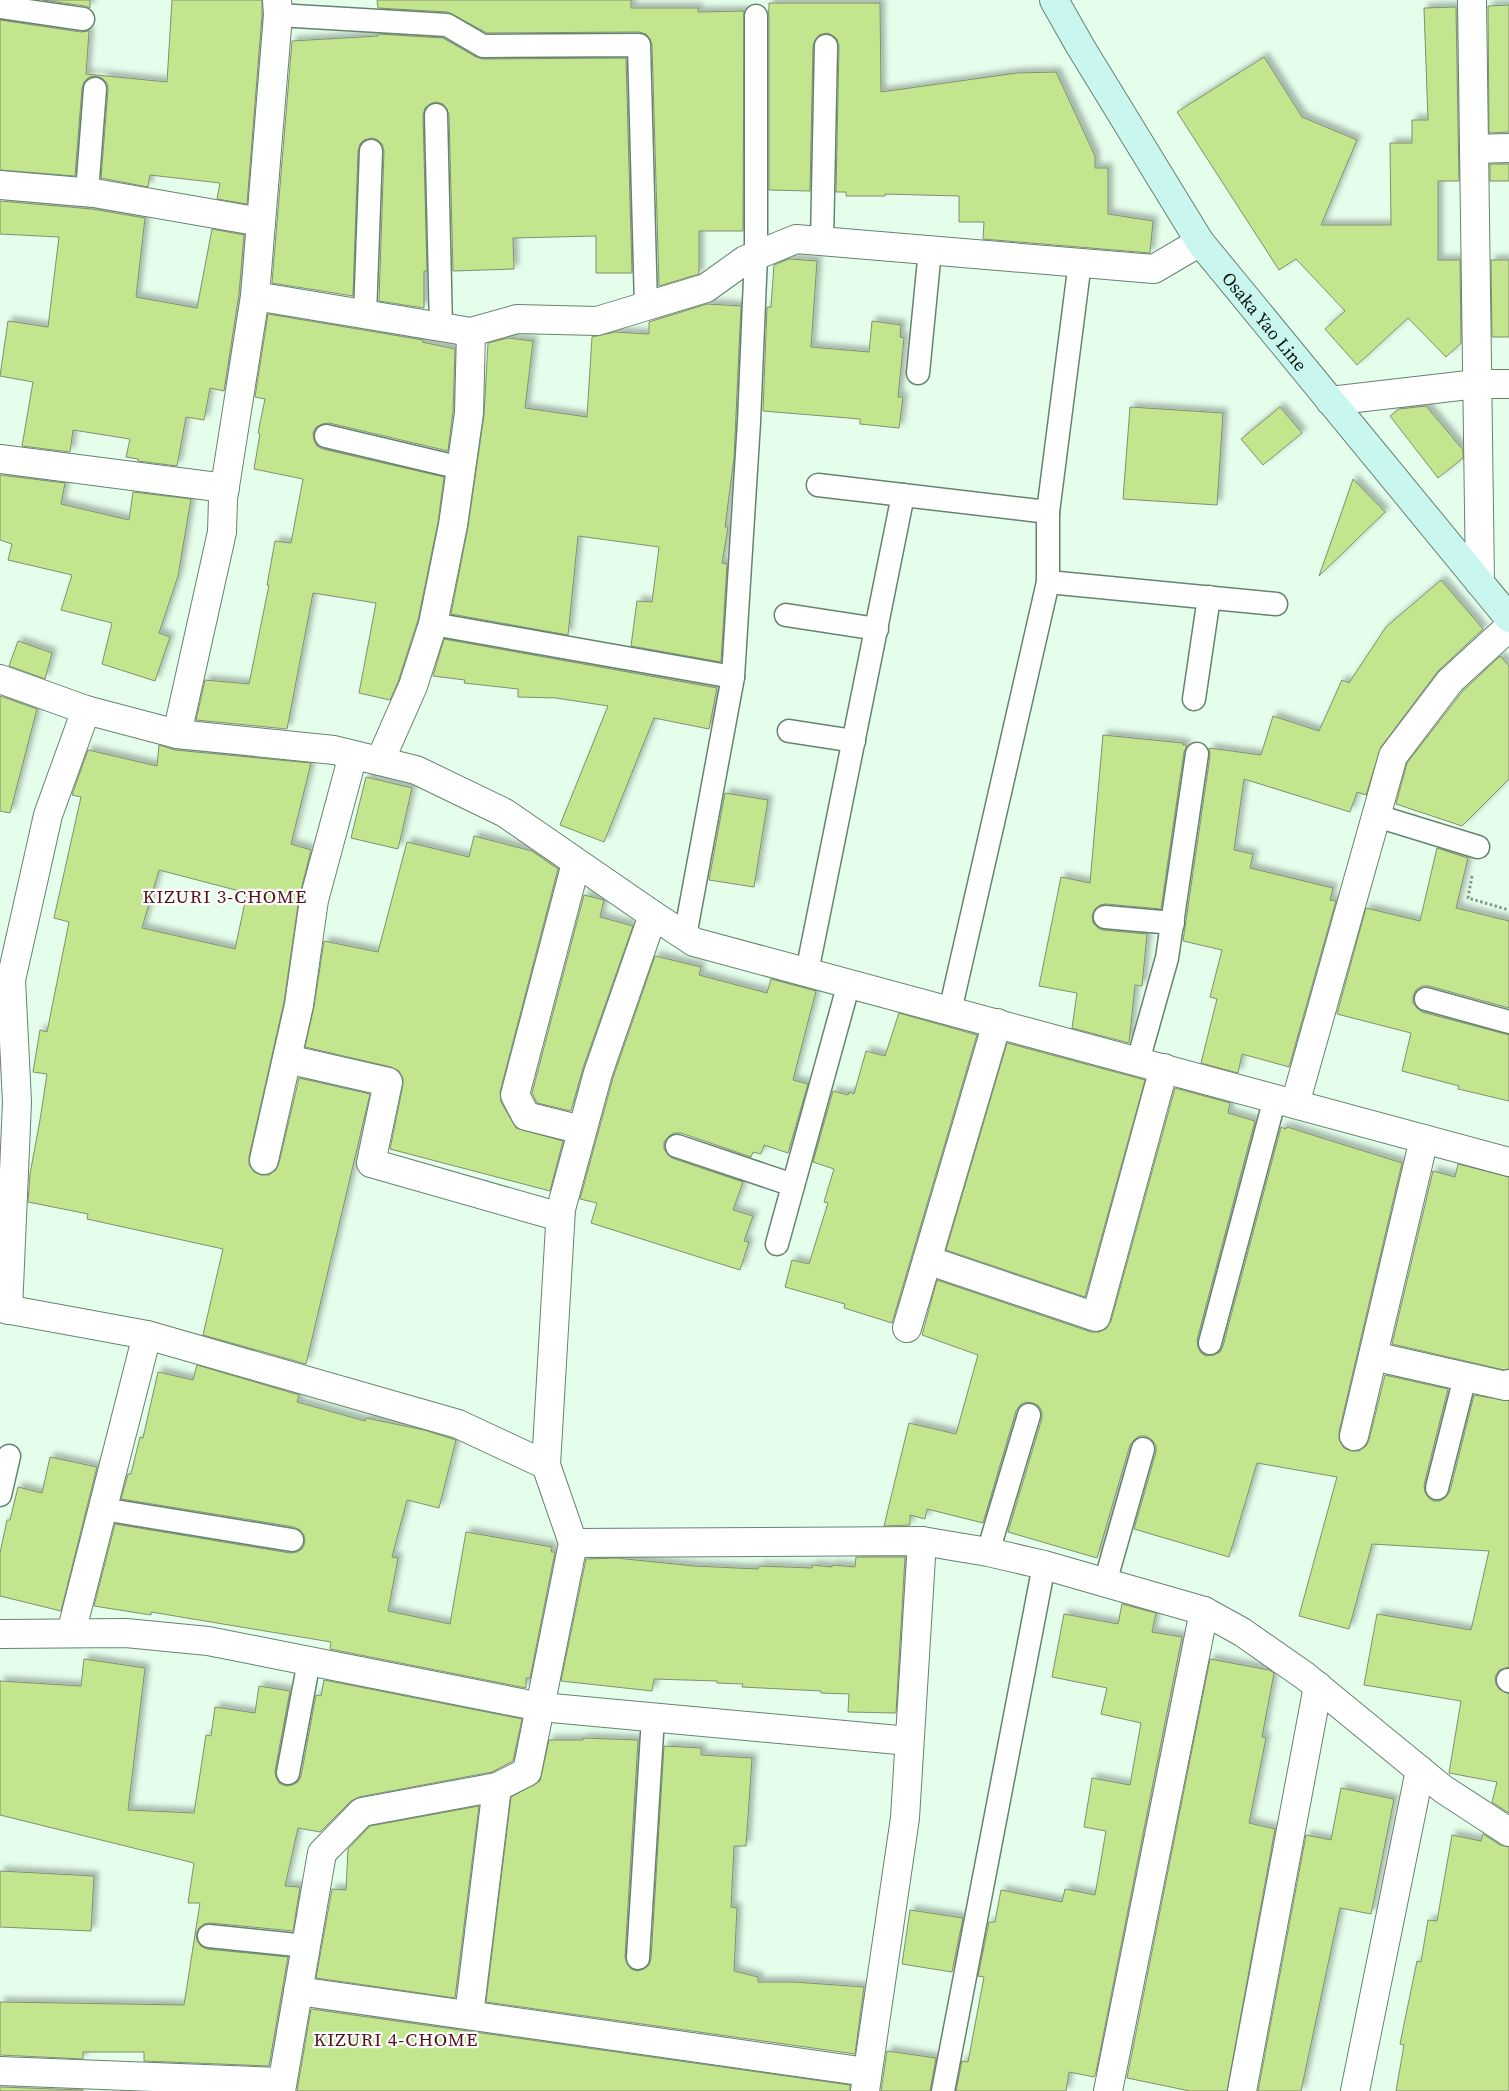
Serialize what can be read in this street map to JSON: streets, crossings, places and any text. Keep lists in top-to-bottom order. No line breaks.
{"streets":{"main road":["Osaka Yao Line"]},"districts":["KIZURI 3-CHOME","KIZURI 4-CHOME"]}
